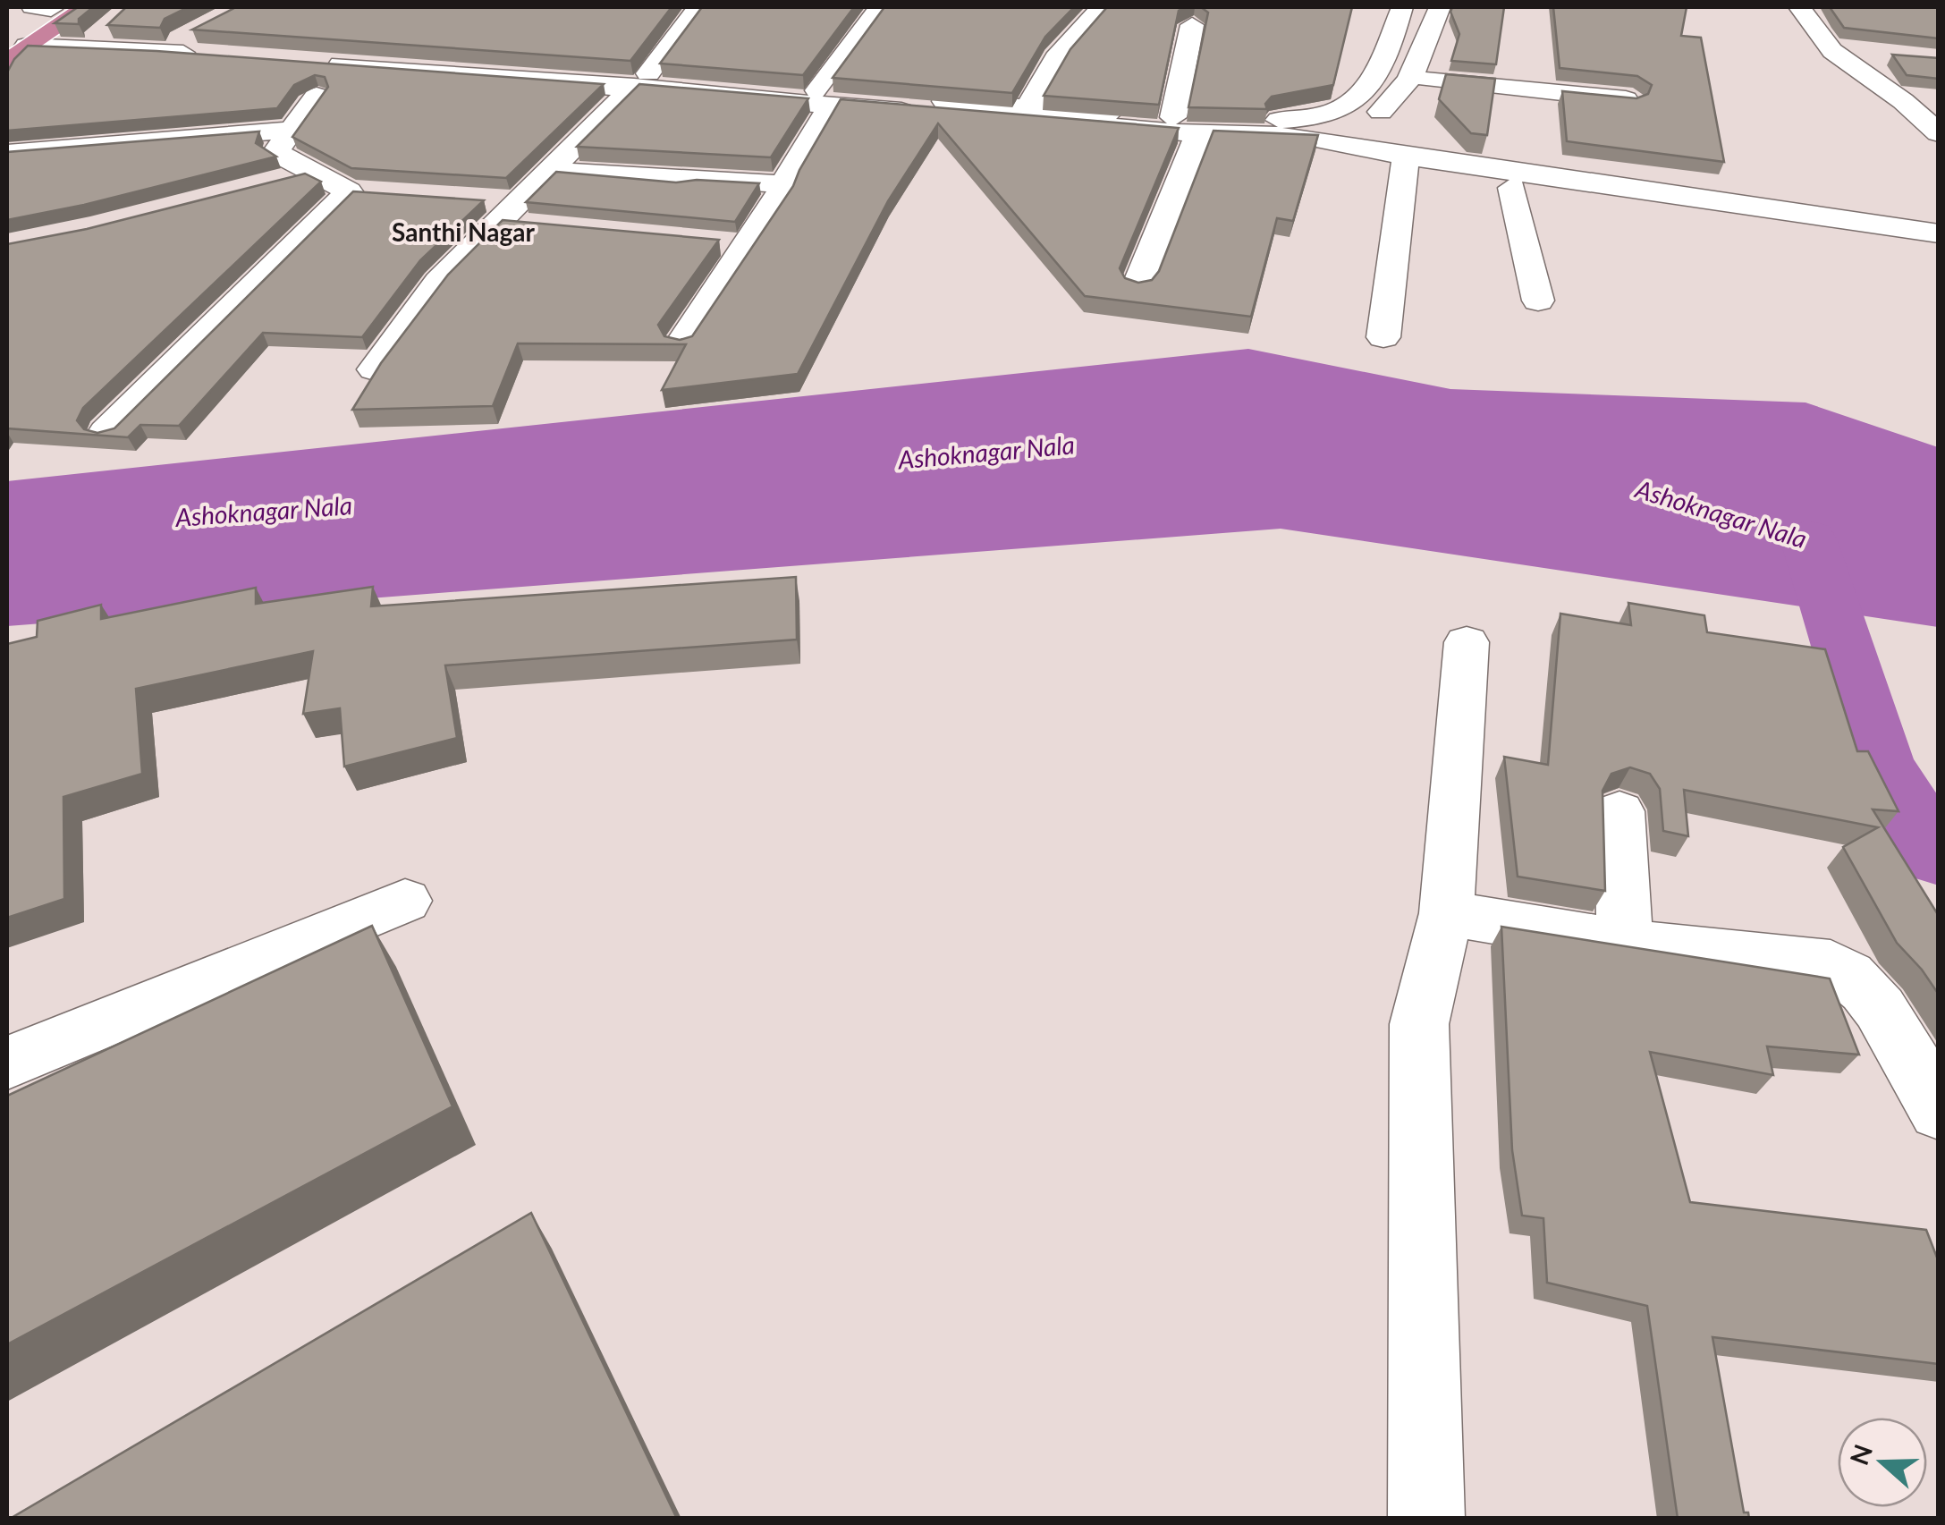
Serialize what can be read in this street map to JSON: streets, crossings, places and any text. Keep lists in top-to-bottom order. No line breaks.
{"districts":["Santhi Nagar"],"water":["Ashoknagar Nala"],"north":"left"}
